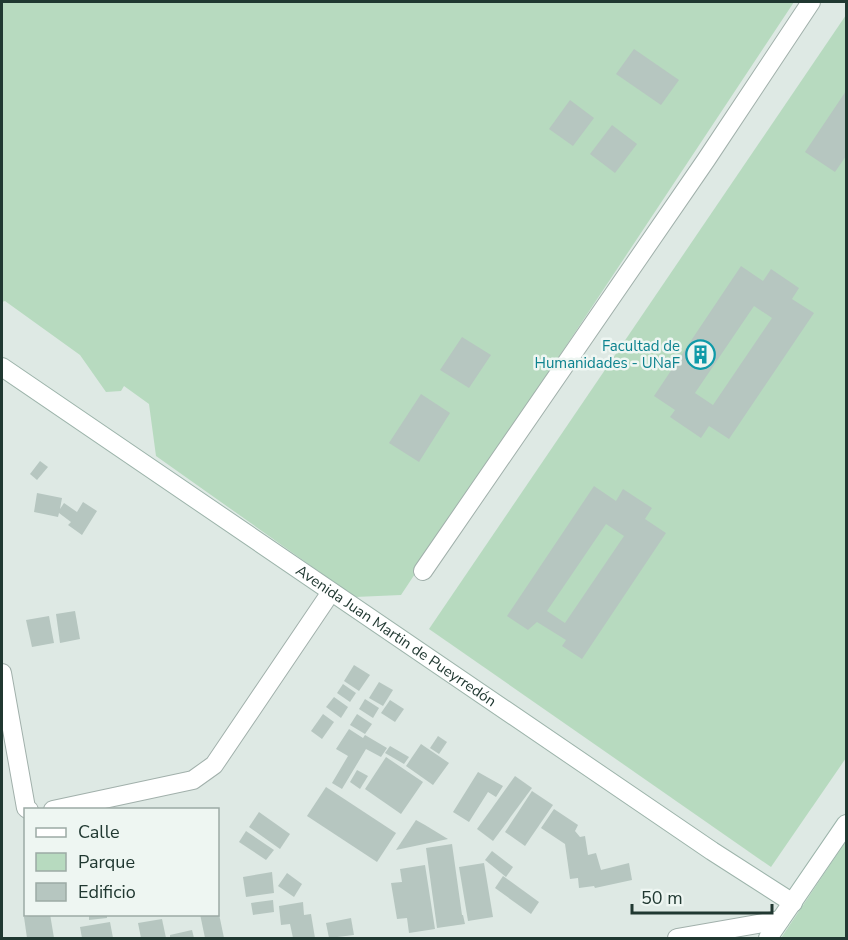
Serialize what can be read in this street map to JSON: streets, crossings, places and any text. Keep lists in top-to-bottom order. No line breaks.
{"streets":{"street":["Avenida Juan Martin de Pueyrredón"]},"places":{"building":["Facultad de Humanidades - UNaF"]},"legend":["Calle","Parque","Edificio"],"scale_bar":"50 m"}
